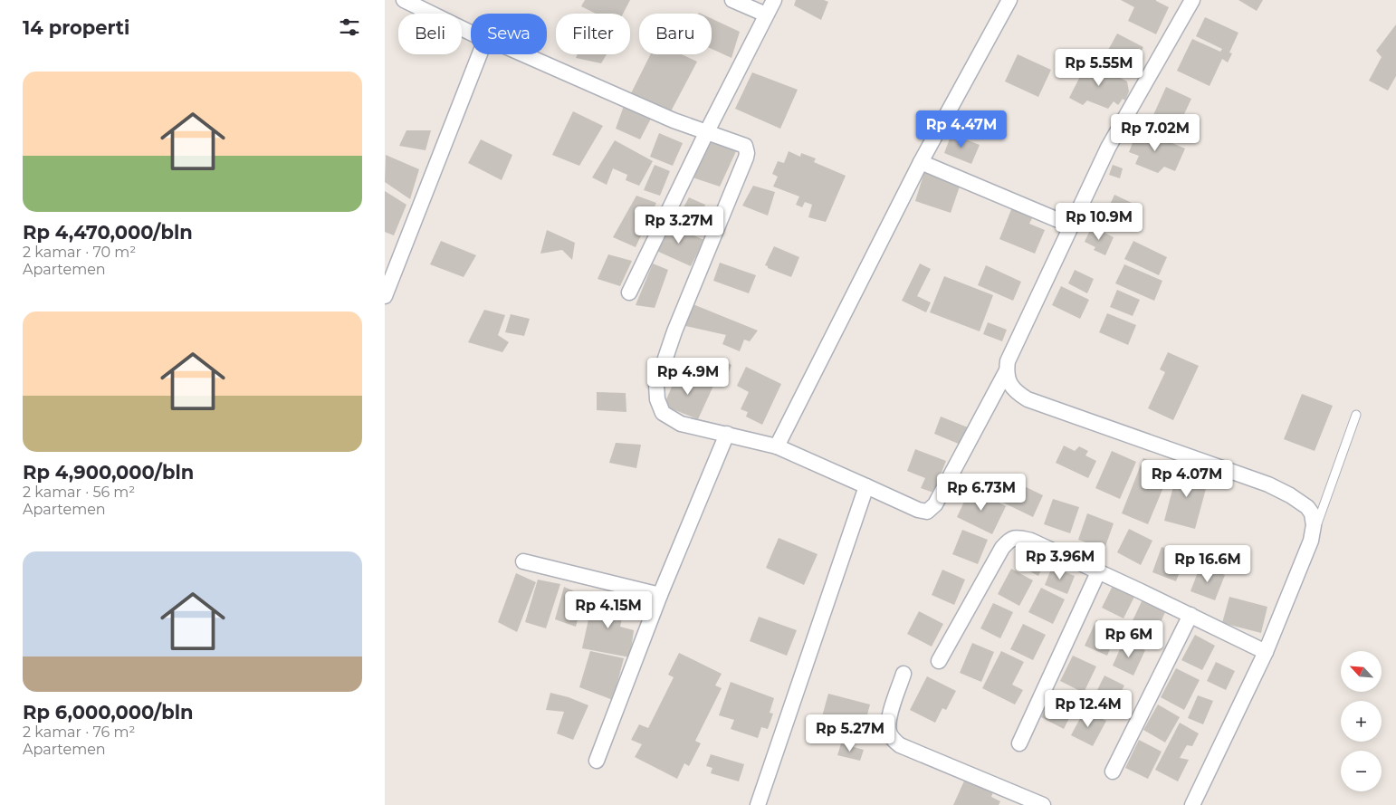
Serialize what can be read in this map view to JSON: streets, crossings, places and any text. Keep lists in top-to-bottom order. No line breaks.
{"north":"top left","page":{"heading":"14 properti","chip":["Beli","Sewa","Filter","Baru"],"price":["Rp 5.55M","Rp 4.47M","Rp 7.02M","Rp 10.9M","Rp 3.27M","Rp 4.9M","Rp 4.07M","Rp 6.73M","Rp 3.96M","Rp 16.6M","Rp 4.15M","Rp 6M","Rp 12.4M","Rp 5.27M"],"list":[{"name":"Rp 4,470,000/bln","note":"2 kamar · 70 m² · Apartemen"},{"name":"Rp 4,900,000/bln","note":"2 kamar · 56 m² · Apartemen"},{"name":"Rp 6,000,000/bln","note":"2 kamar · 76 m² · Apartemen"}],"map_buttons":["+","−"]}}
